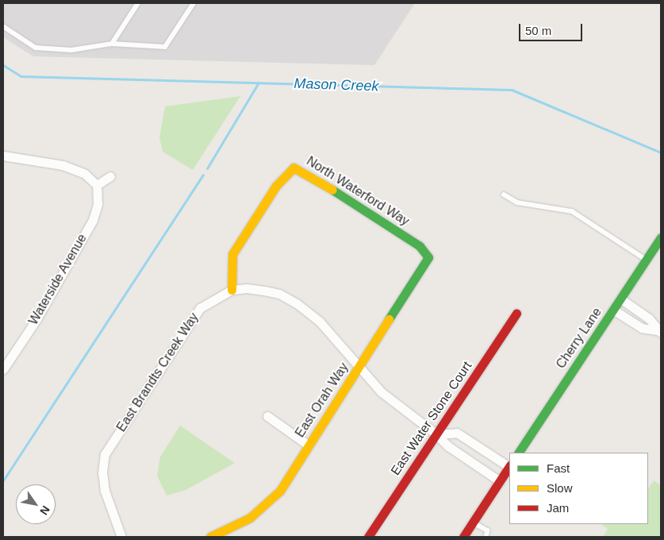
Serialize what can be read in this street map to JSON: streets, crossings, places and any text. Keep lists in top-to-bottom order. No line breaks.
{"streets":{"street":["North Waterford Way","Waterside Avenue","Cherry Lane","East Brandts Creek Way","East Orah Way","East Water Stone Court"]},"crossings":[["North Waterford Way","East Brandts Creek Way"],["North Waterford Way","East Orah Way"],["East Brandts Creek Way","East Orah Way"],["East Brandts Creek Way","East Water Stone Court"]],"water":["Mason Creek"],"legend":["Fast","Slow","Jam"],"scale_bar":"50 m","north":"bottom right"}
